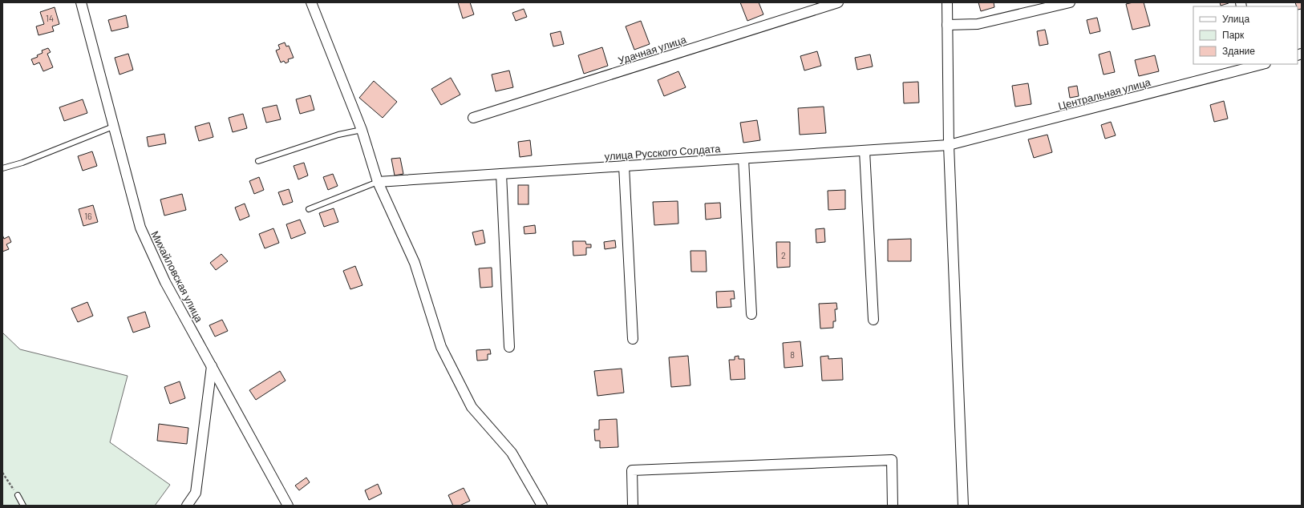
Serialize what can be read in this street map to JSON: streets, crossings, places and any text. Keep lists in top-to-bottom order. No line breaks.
{"streets":{"street":["Удачная улица","Центральная улица","улица Русского Солдата","Михайловская улица"]},"crossings":[["Центральная улица","улица Русского Солдата"]],"house_numbers":["14","16","2","8"],"legend":["Улица","Парк","Здание"]}
